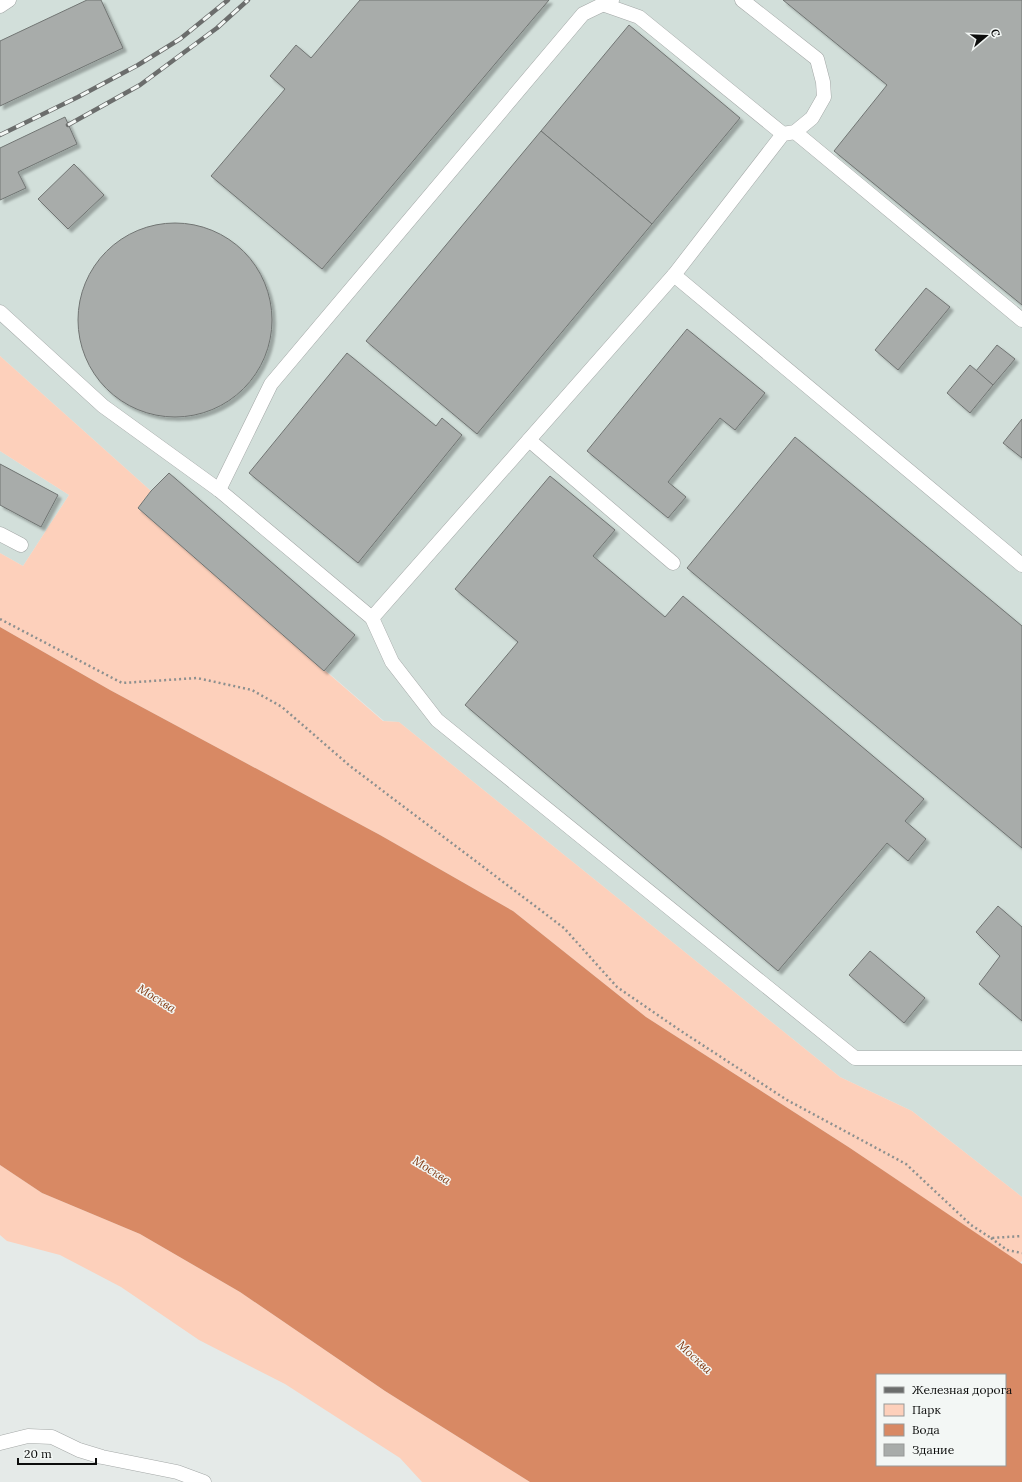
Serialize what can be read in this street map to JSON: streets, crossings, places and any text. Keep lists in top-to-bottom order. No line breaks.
{"water":["Москва"],"legend":["Железная дорога","Парк","Вода","Здание"],"scale_bar":"20 m","north":"right"}
